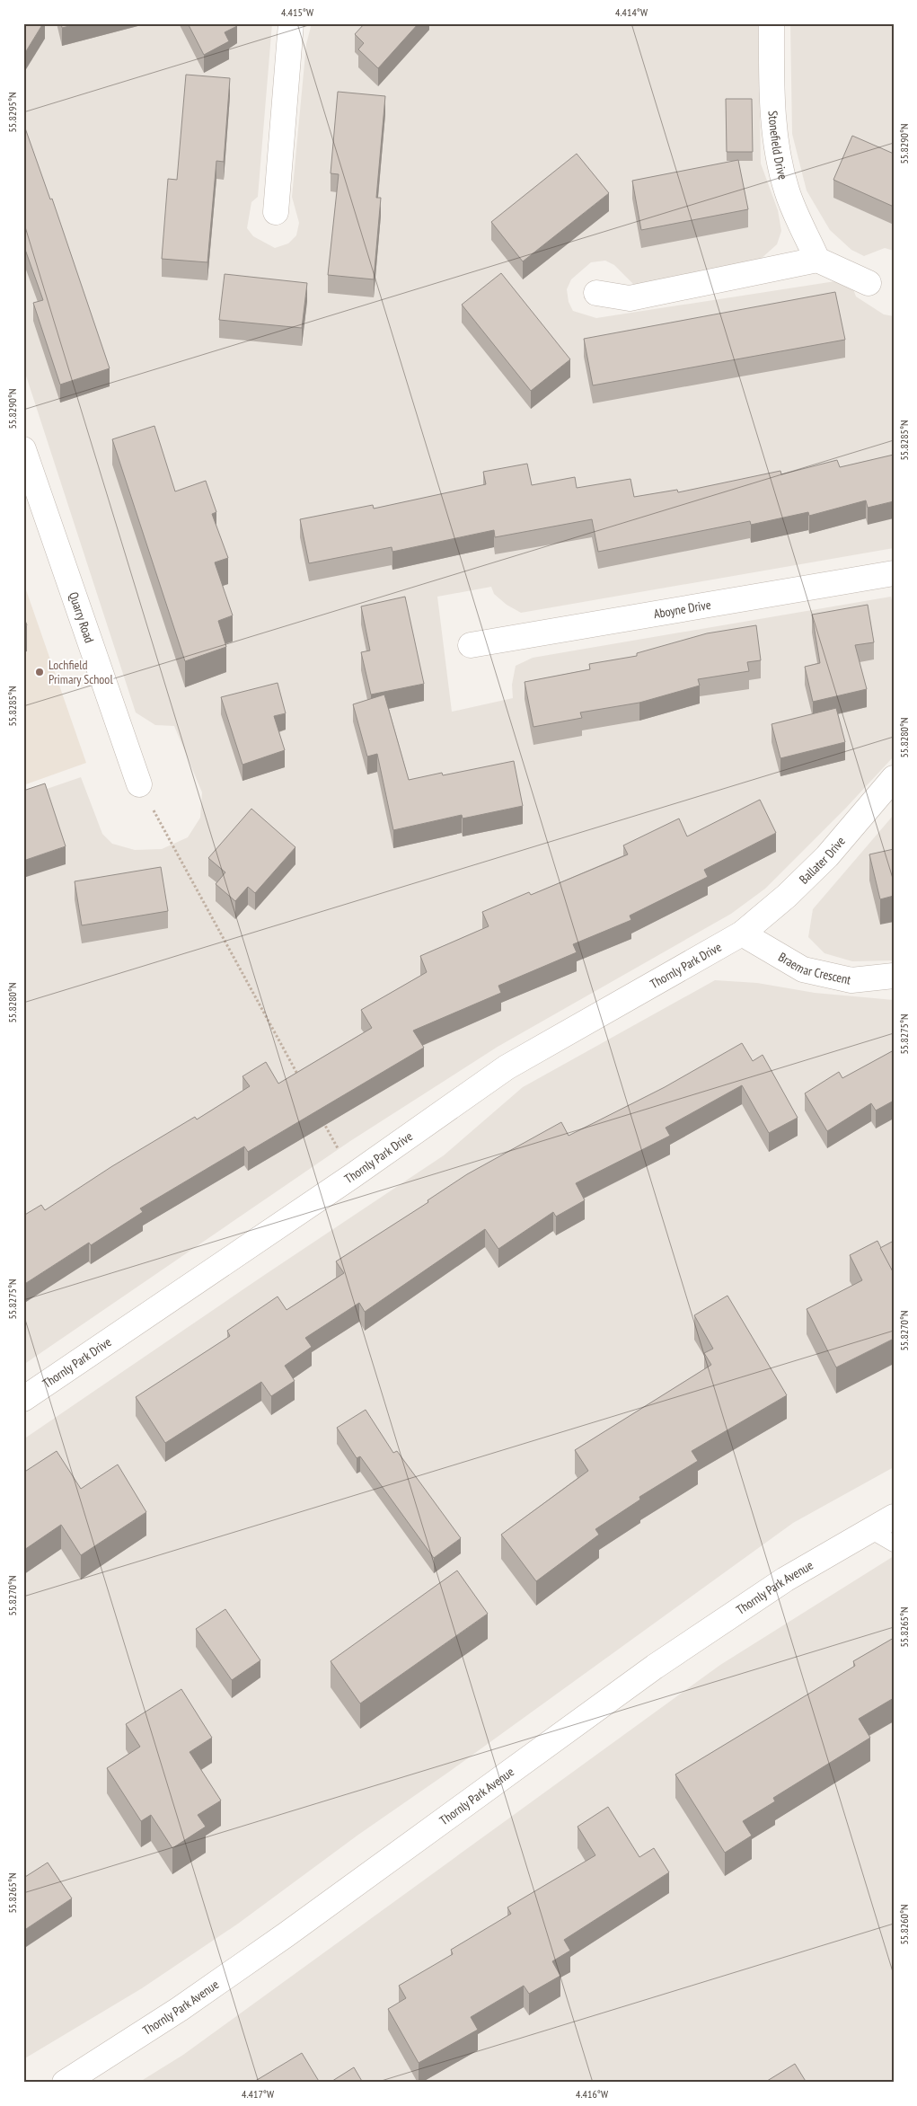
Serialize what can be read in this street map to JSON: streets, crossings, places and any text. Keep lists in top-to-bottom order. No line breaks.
{"streets":{"street":["Stonefield Drive","Aboyne Drive","Quarry Road","Ballater Drive","Thornly Park Drive","Braemar Crescent","Thornly Park Avenue"]},"crossings":[["Ballater Drive","Thornly Park Drive"],["Ballater Drive","Braemar Crescent"],["Thornly Park Drive","Braemar Crescent"]],"places":["Lochfield Primary School"],"coordinates":["4.415°W","4.414°W","55.8295°N","55.8290°N","55.8285°N","55.8280°N","55.8275°N","55.8270°N","55.8265°N","55.8260°N","4.417°W","4.416°W"]}
